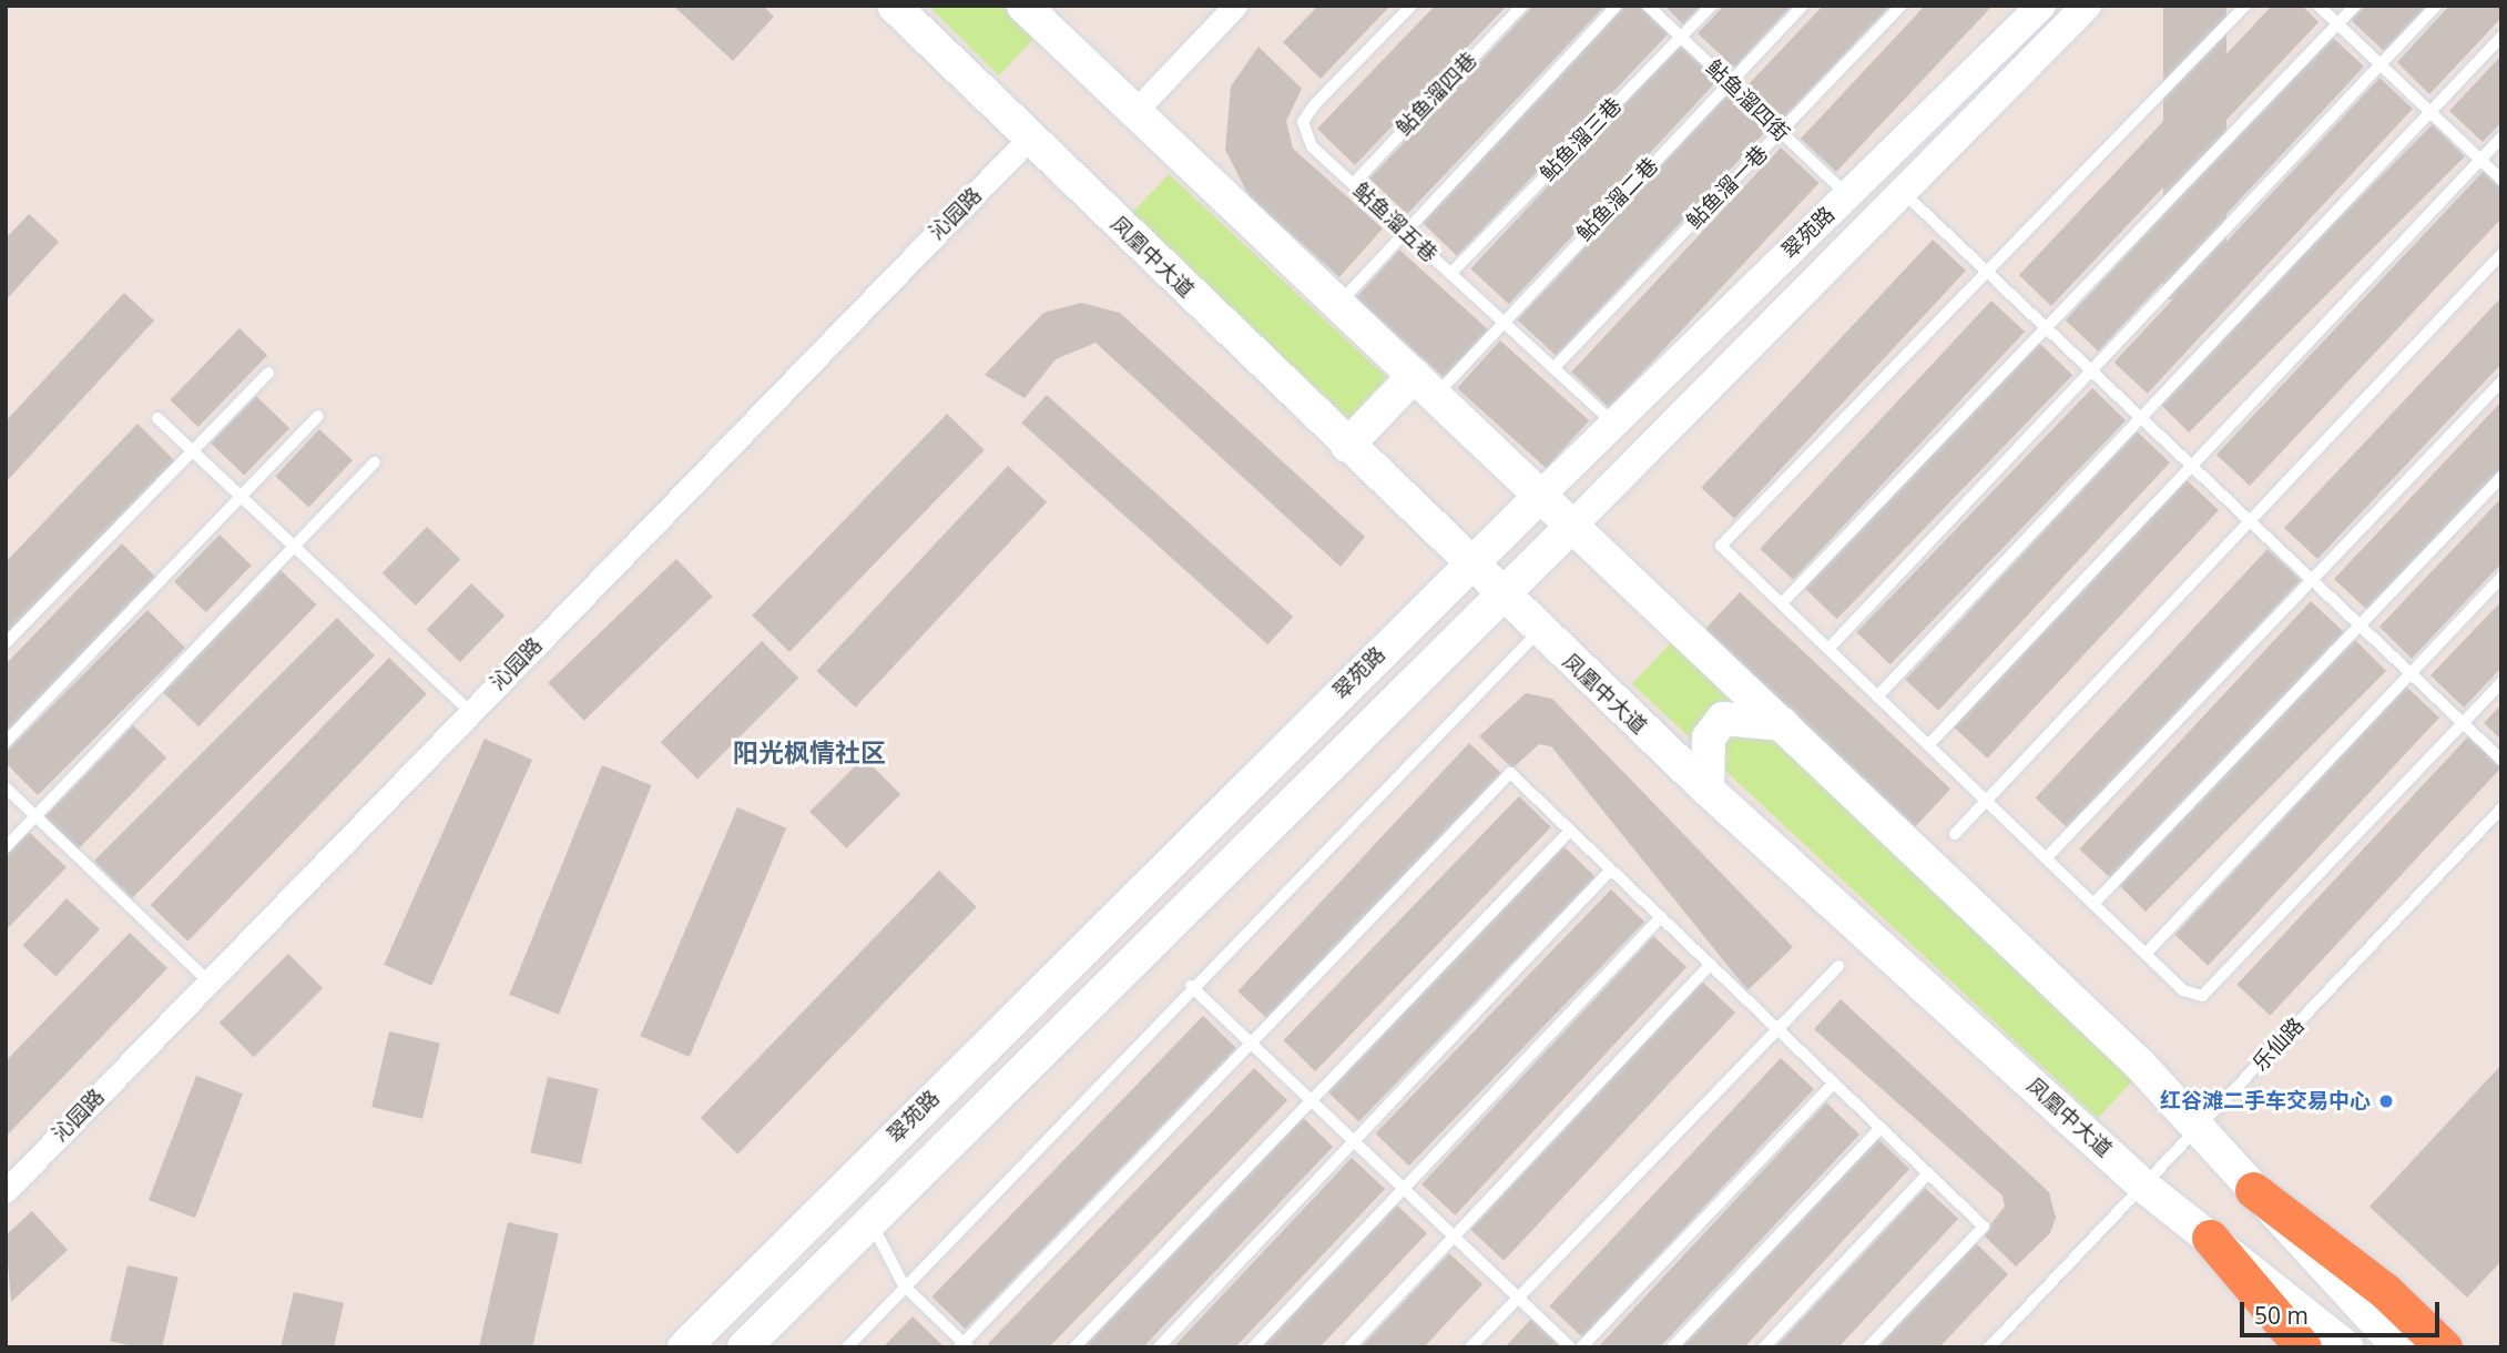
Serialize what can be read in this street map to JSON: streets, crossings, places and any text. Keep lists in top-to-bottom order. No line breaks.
{"streets":{"main road":["翠苑路","凤凰中大道"],"street":["沁园路"],"lane":["鲇鱼溜四巷","鲇鱼溜四街","鲇鱼溜三巷","鲇鱼溜一巷","鲇鱼溜二巷","鲇鱼溜五巷","乐仙路"]},"crossings":[["鲇鱼溜四巷","鲇鱼溜五巷"],["鲇鱼溜四街","鲇鱼溜三巷"],["鲇鱼溜四街","鲇鱼溜一巷"],["鲇鱼溜四街","鲇鱼溜二巷"],["鲇鱼溜四街","翠苑路"],["鲇鱼溜三巷","鲇鱼溜五巷"],["鲇鱼溜一巷","鲇鱼溜五巷"],["鲇鱼溜二巷","鲇鱼溜五巷"],["沁园路","凤凰中大道"],["鲇鱼溜五巷","翠苑路"],["翠苑路","凤凰中大道"],["凤凰中大道","乐仙路"]],"districts":["阳光枫情社区"],"places":["红谷滩二手车交易中心"],"scale_bar":"50 m"}
